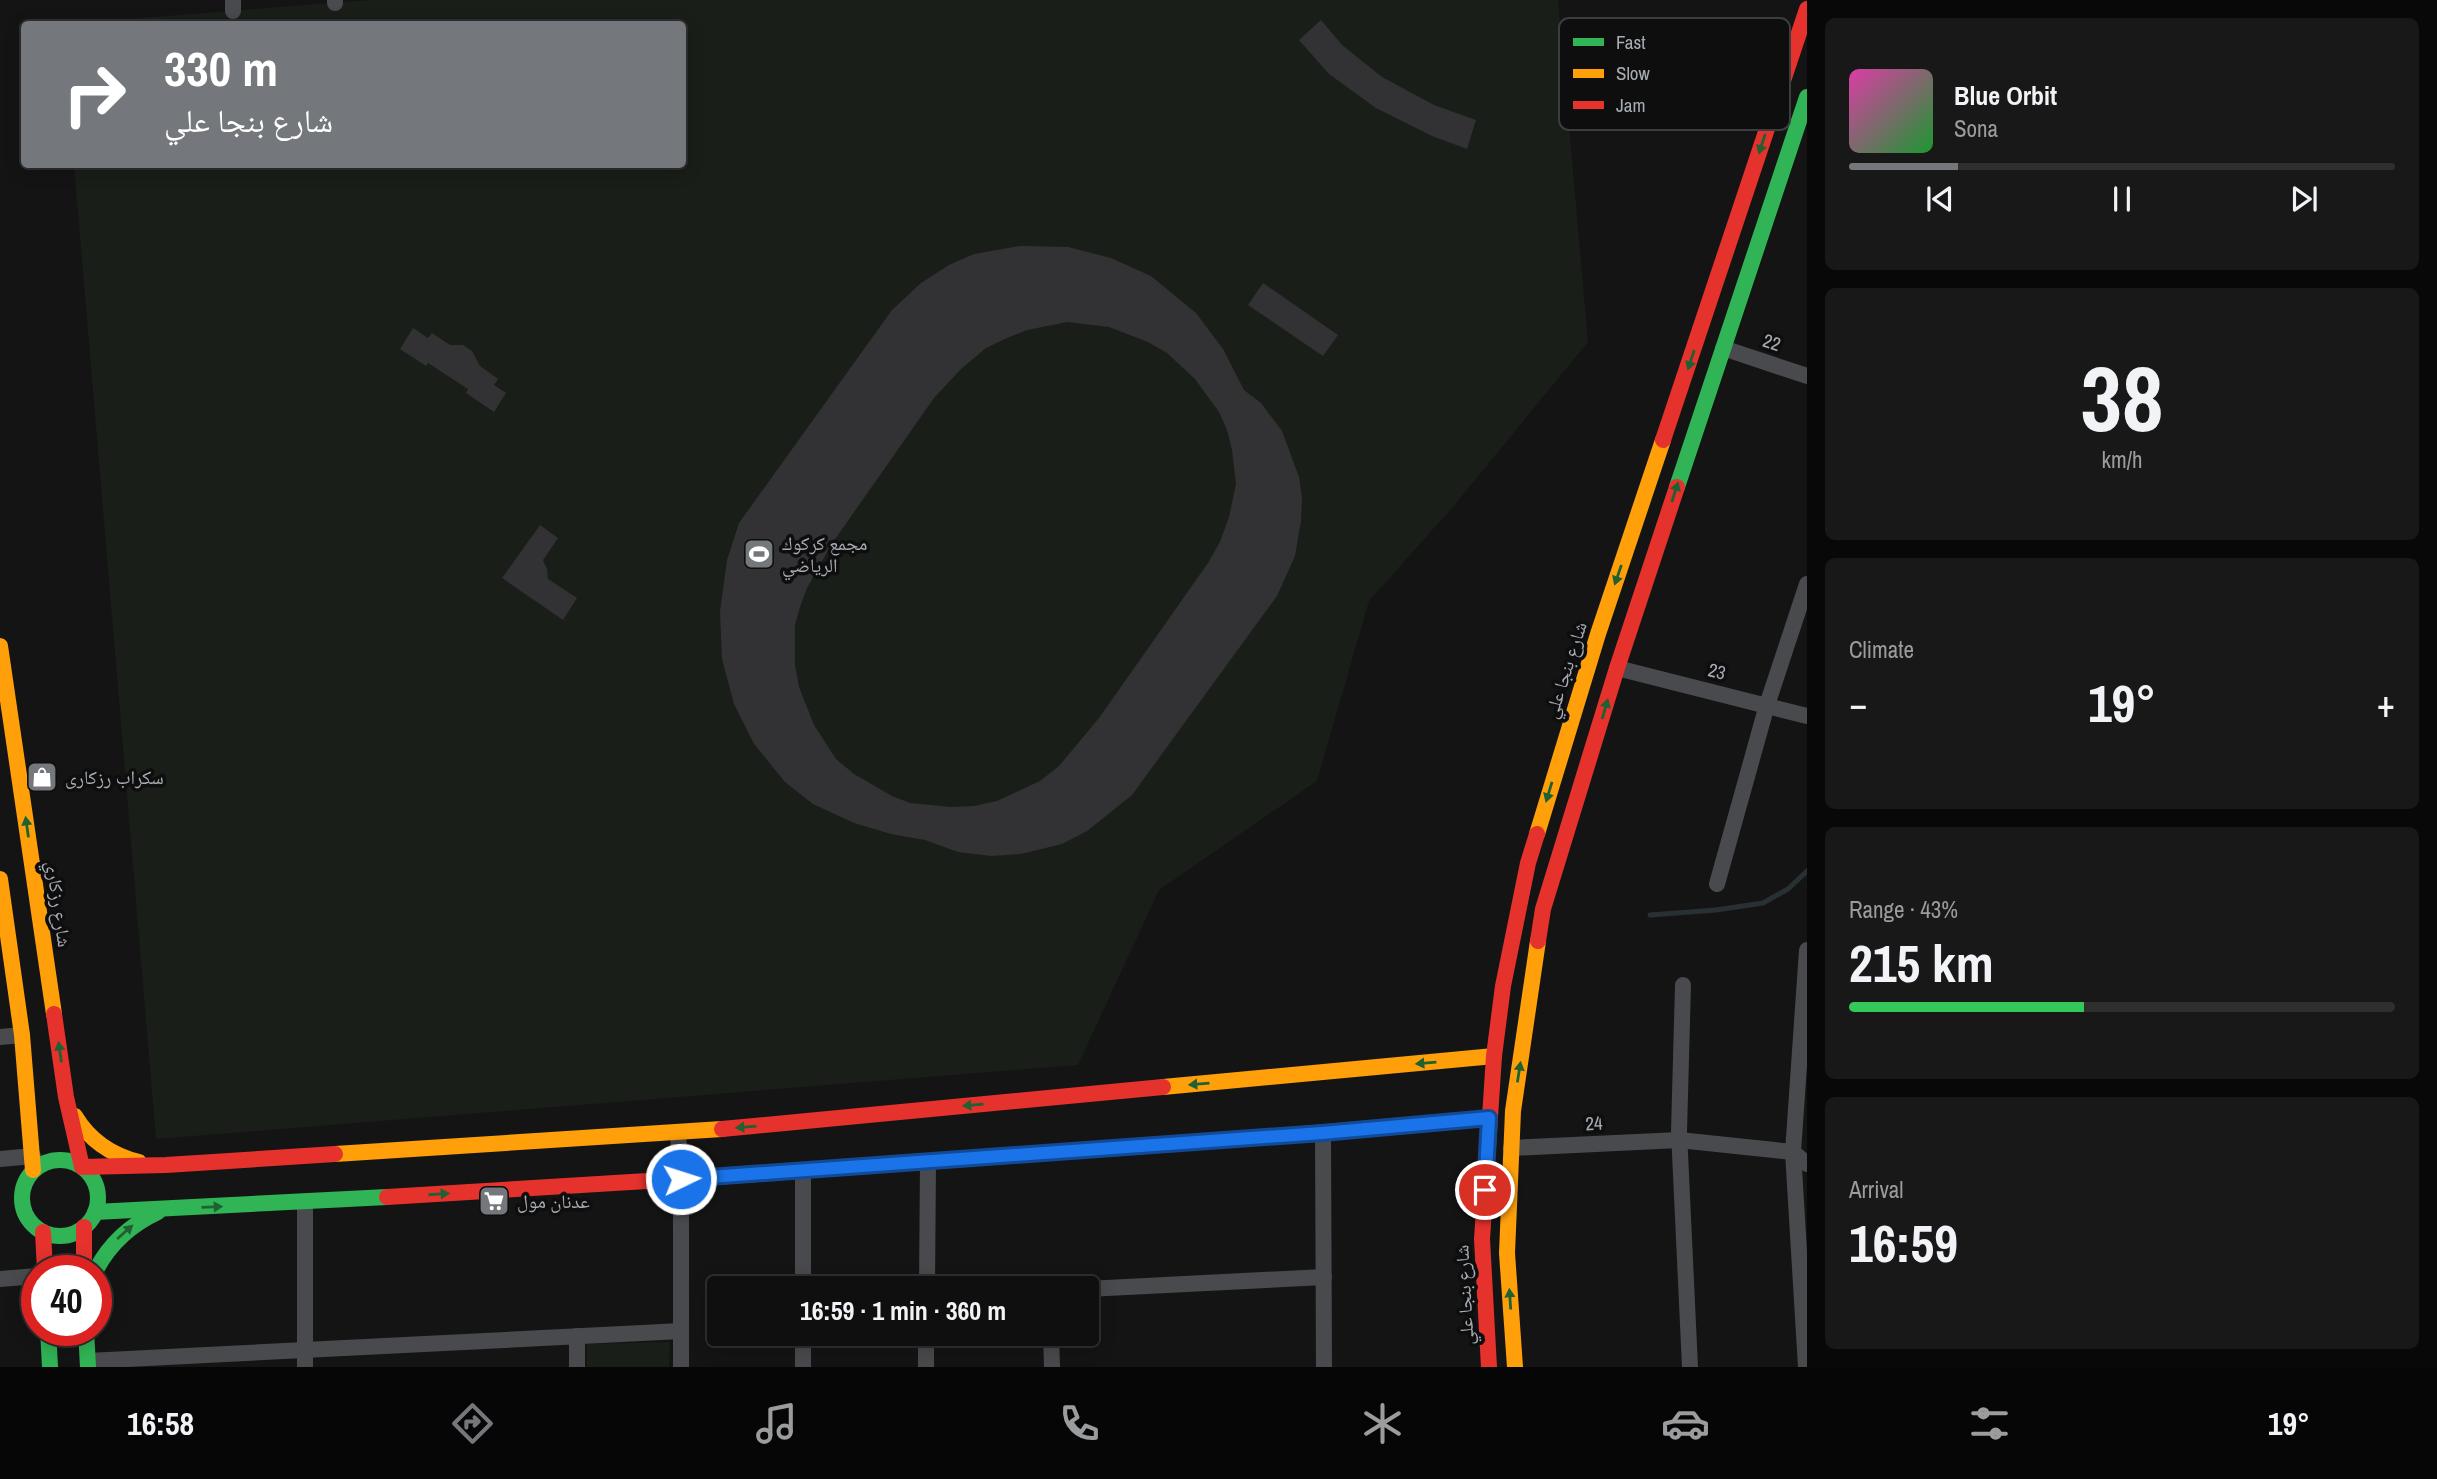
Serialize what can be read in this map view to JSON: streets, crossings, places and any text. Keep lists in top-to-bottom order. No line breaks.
{"streets":{"street":["22","شارع بنجا علي","23","شارع رزكاري","24"]},"places":{"sports":["مجمع كركوك الرياضي"],"shop":["سكراب رزكارى"],"supermarket":["عدنان مول"]},"legend":["Fast","Slow","Jam"],"page":{"turn":["330 m","شارع بنجا علي"],"song":["Blue Orbit","Sona"],"tile":[["38","km/h"],"Climate",["Range · 43%","215 km"],["Arrival","16:59"]],"heat":["−","19°","+"],"limit":"40","trip":"16:59 · 1 min · 360 m","tabs":["16:58","19°"]}}
